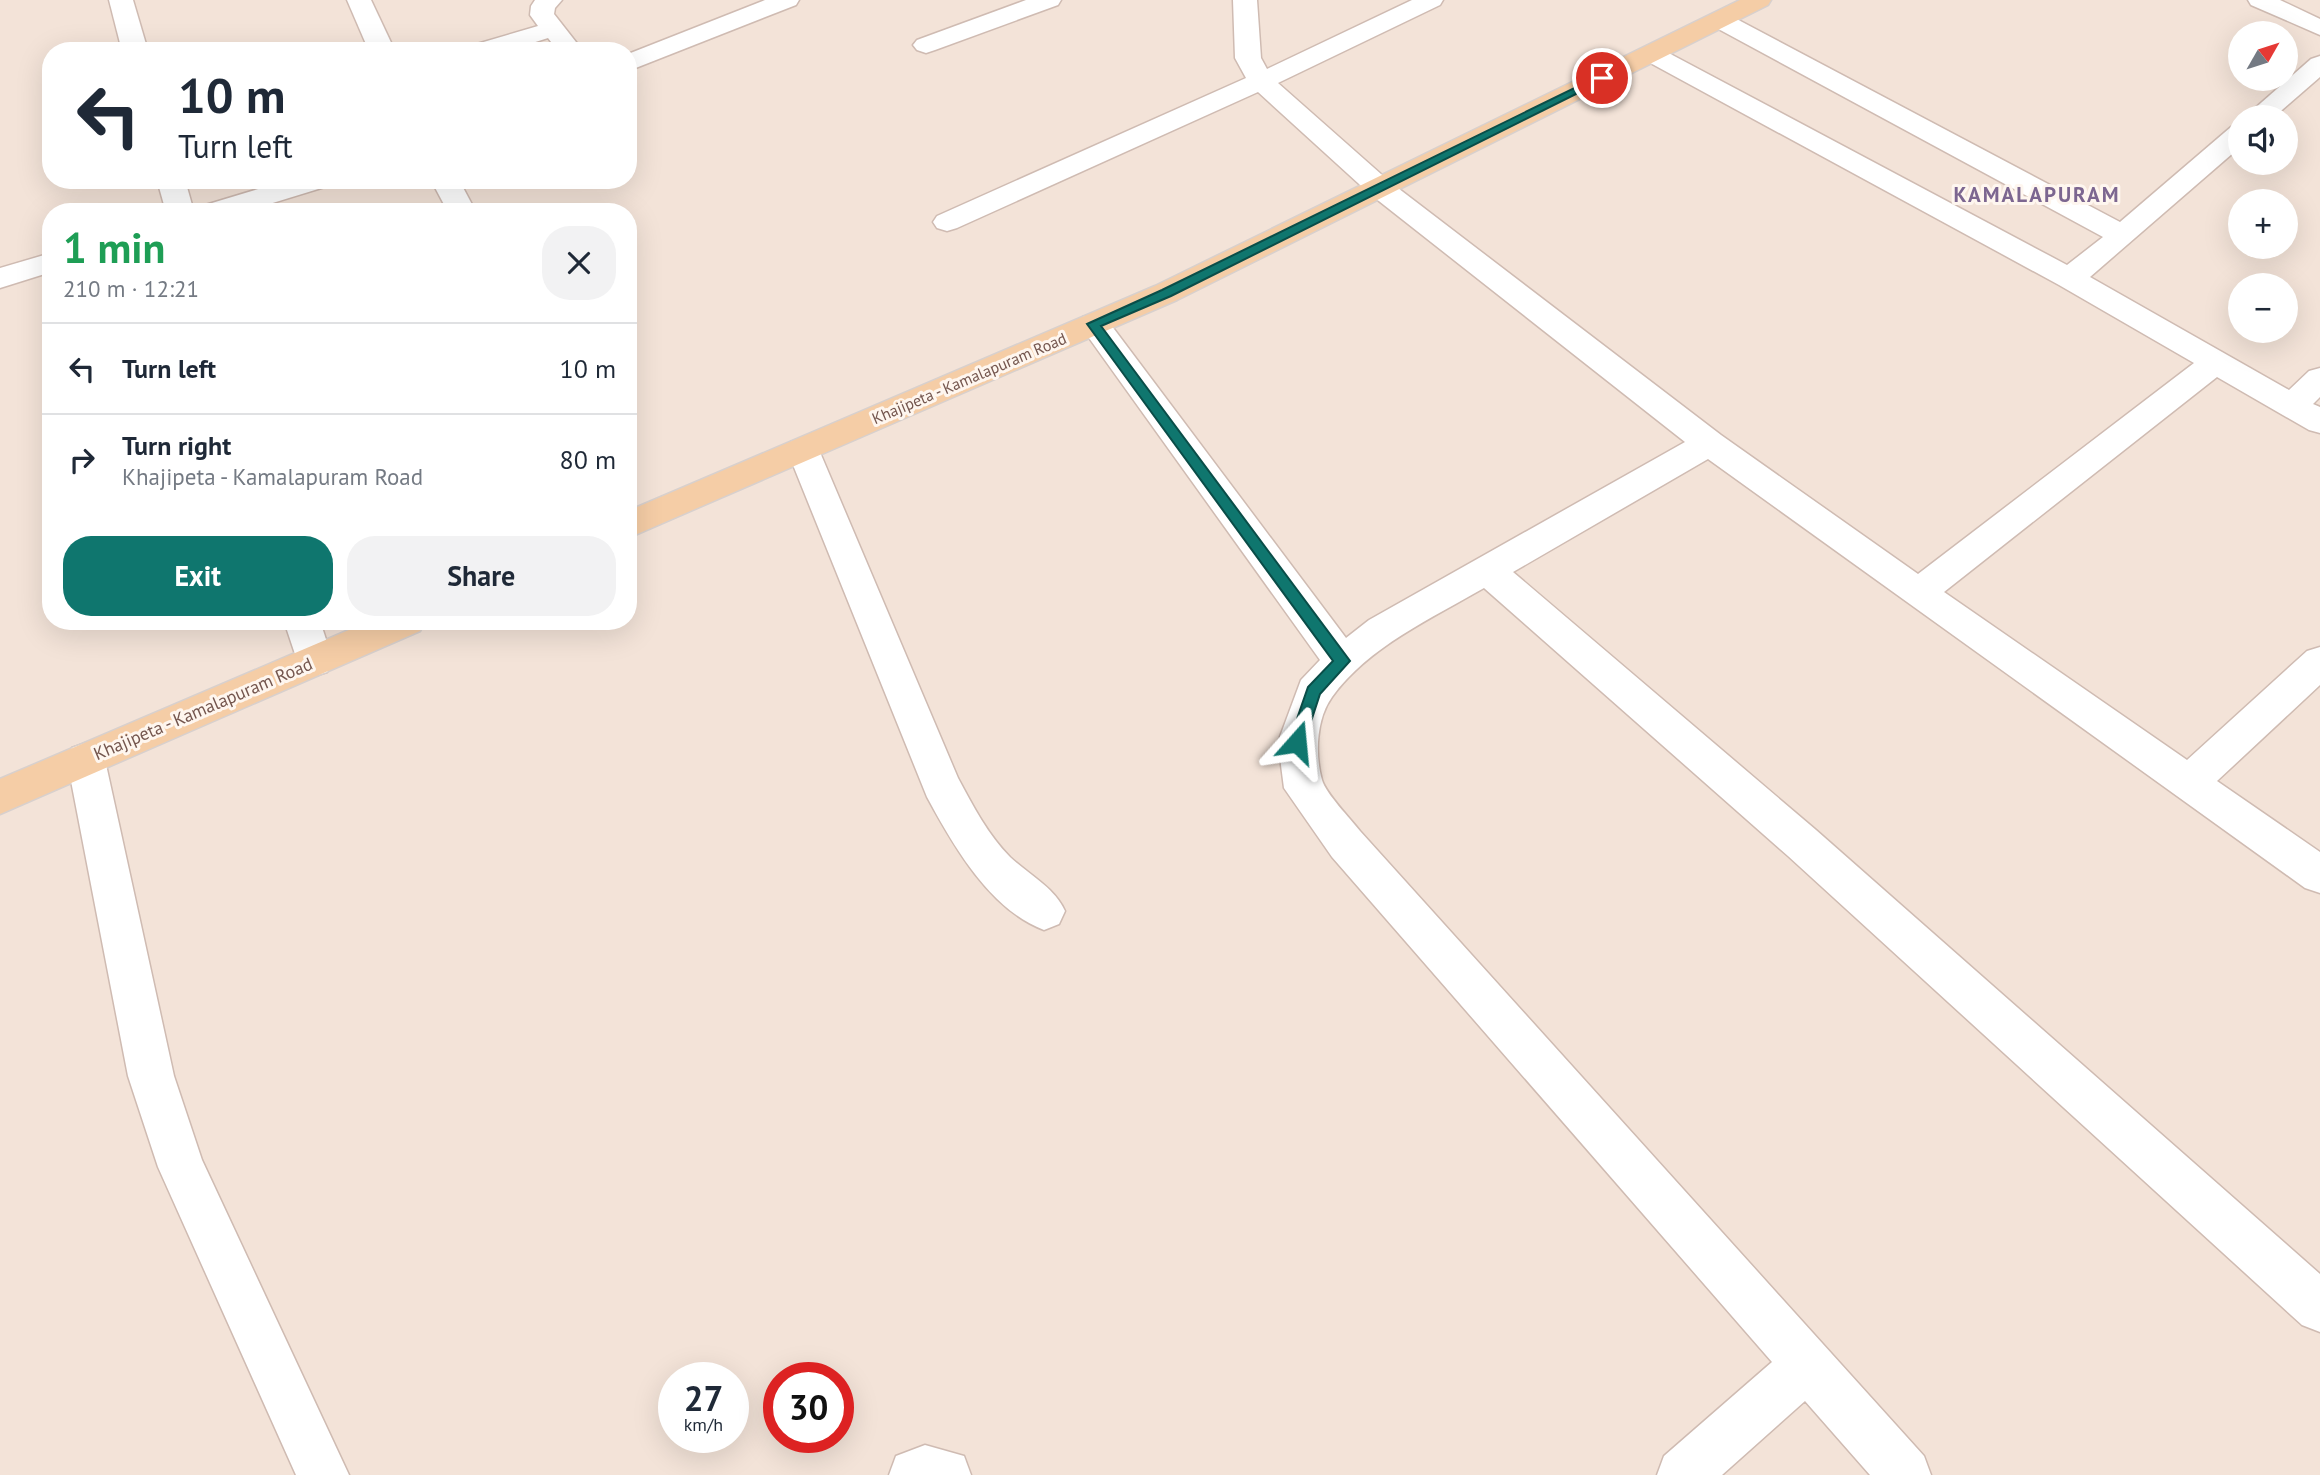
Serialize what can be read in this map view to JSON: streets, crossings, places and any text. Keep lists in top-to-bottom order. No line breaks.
{"streets":{"main road":["Khajipeta - Kamalapuram Road"]},"districts":["KAMALAPURAM"],"north":"top right","page":{"map_buttons":["+","−"],"turn":["10 m","Turn left"],"heading":["1 min","210 m · 12:21"],"list":[{"name":"Turn left","value":"10 m"},{"name":"Turn right","note":"Khajipeta - Kamalapuram Road","value":"80 m"}],"buttons":["Exit","Share"],"speed":"27 km/h","limit":"30"}}
